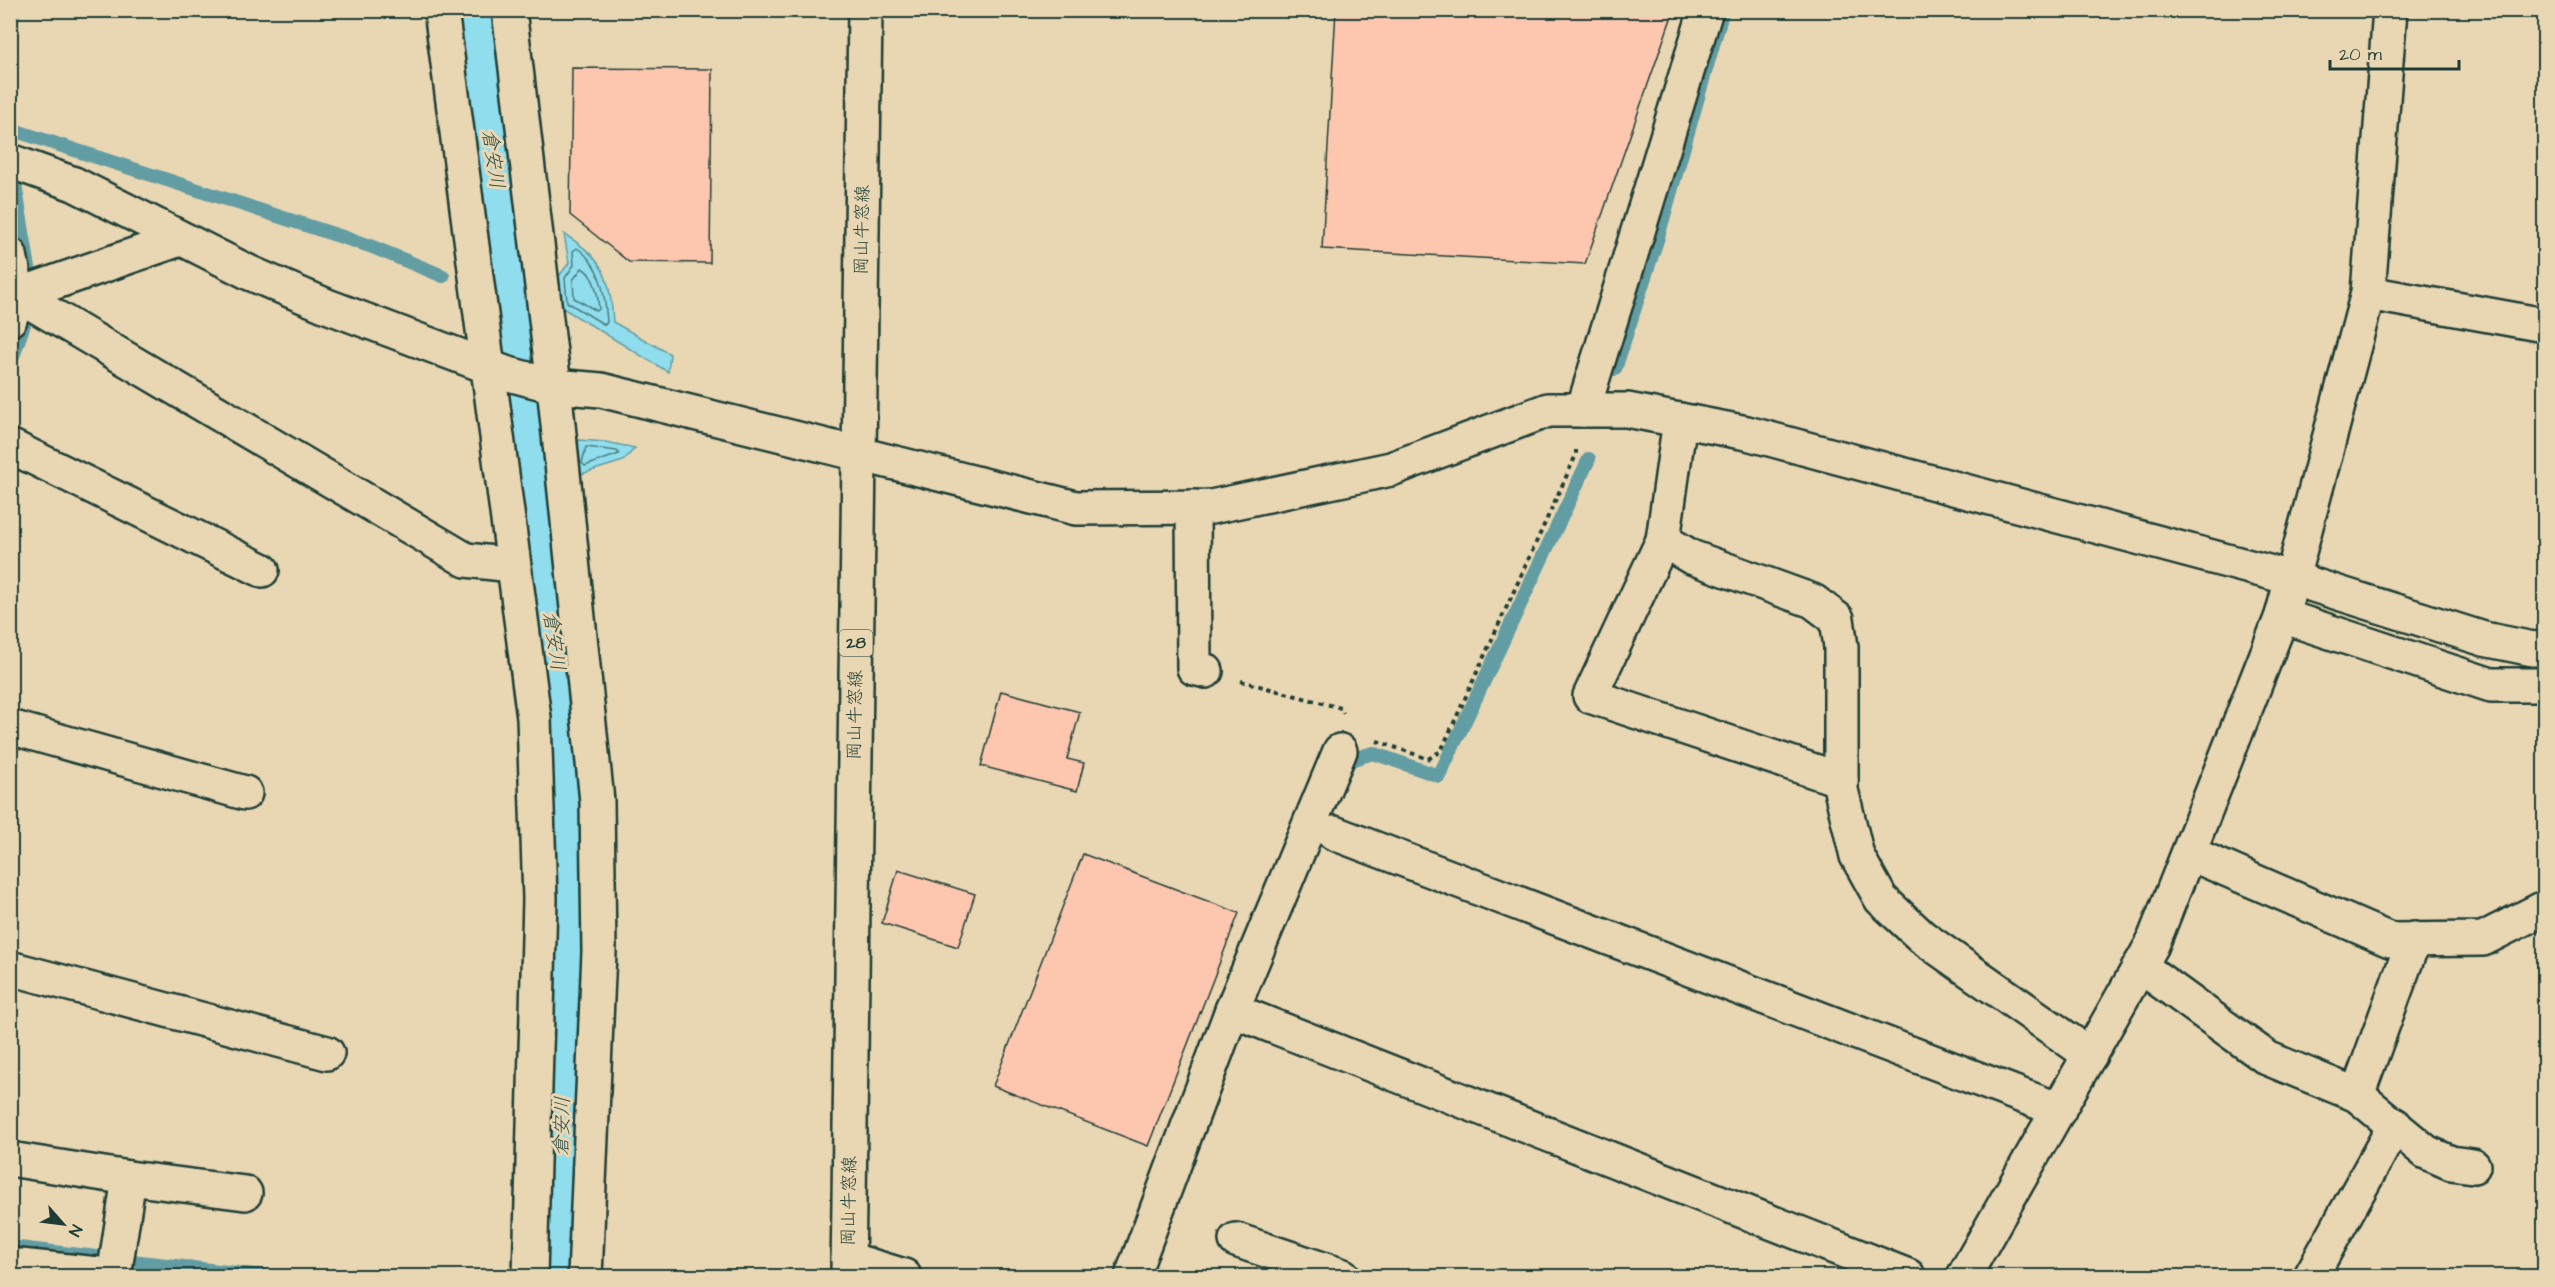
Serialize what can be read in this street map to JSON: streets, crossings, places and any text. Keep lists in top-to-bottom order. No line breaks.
{"streets":{"street":["岡山牛窓線","28"]},"water":["倉安川"],"scale_bar":"20 m","north":"bottom right"}
